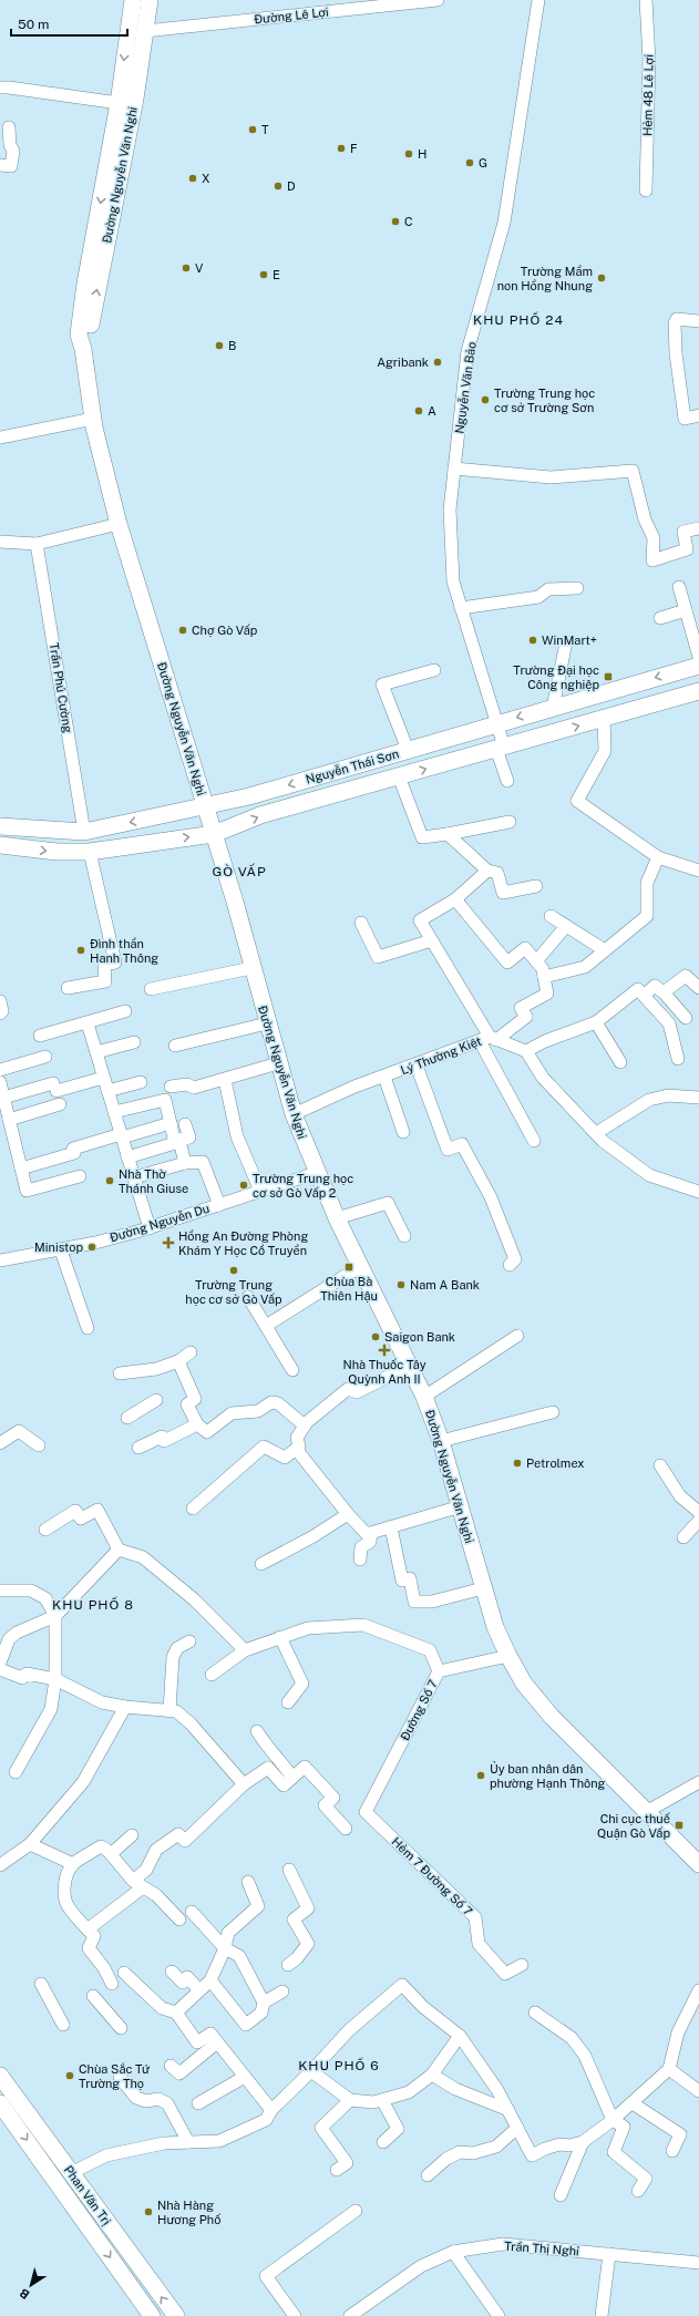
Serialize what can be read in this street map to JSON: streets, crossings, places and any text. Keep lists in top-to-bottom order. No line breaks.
{"streets":{"main road":["Đường Nguyễn Văn Nghi","Nguyễn Thái Sơn","Phan Văn Trị"],"street":["Đường Lê Lợi","Hẻm 48 Lê Lợi","Nguyễn Văn Bảo","Trần Phú Cường","Lý Thường Kiệt","Đường Nguyễn Du","Đường Số 7","Hẻm 7 Đường Số 7","Trần Thị Nghỉ"]},"crossings":[["Đường Lê Lợi","Đường Nguyễn Văn Nghi"],["Đường Nguyễn Văn Nghi","Nguyễn Thái Sơn"],["Đường Nguyễn Văn Nghi","Lý Thường Kiệt"],["Đường Nguyễn Văn Nghi","Đường Nguyễn Du"],["Đường Nguyễn Văn Nghi","Đường Số 7"],["Nguyễn Văn Bảo","Nguyễn Thái Sơn"],["Trần Phú Cường","Nguyễn Thái Sơn"],["Đường Số 7","Hẻm 7 Đường Số 7"]],"districts":["KHU PHỐ 24","GÒ VẤP","KHU PHỐ 8","KHU PHỐ 6"],"places":{"other":["T","F","H","G","X","D","C","V","E","Trường Mầm non Hồng Nhung","B","Agribank","Trường Trung học cơ sở Trường Sơn","A","Chợ Gò Vấp","WinMart+","Đình thần Hanh Thông","Nhà Thờ Thánh Giuse","Trường Trung học cơ sở Gò Vấp 2","Ministop","Trường Trung học cơ sở Gò Vấp","Nam A Bank","Saigon Bank","Petrolmex","Ủy ban nhân dân phường Hạnh Thông","Chùa Sắc Tứ Trường Thọ","Nhà Hàng Hương Phố"],"transit":["Trường Đại học Công nghiệp","Chùa Bà Thiên Hậu","Chi cục thuế Quận Gò Vấp"],"health":["Hồng An Đường Phòng Khám Y Học Cổ Truyền","Nhà Thuốc Tây Quỳnh Anh II"]},"scale_bar":"50 m","north":"bottom left"}
